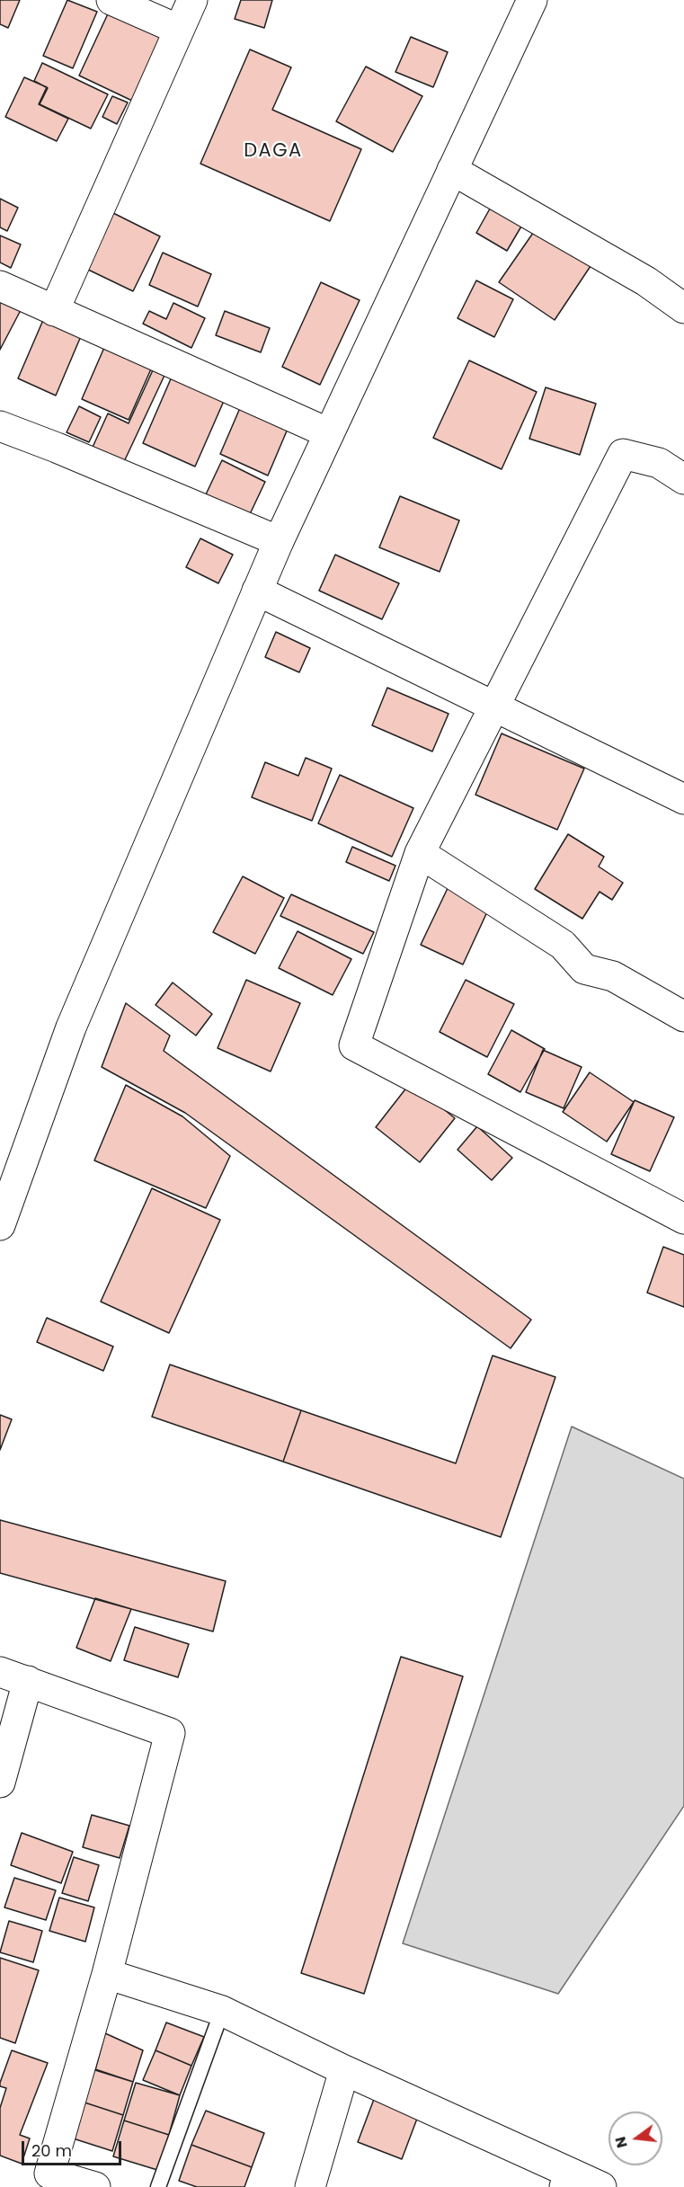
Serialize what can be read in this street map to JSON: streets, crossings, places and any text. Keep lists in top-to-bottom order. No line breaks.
{"districts":["DAGA"],"scale_bar":"20 m","north":"left"}
